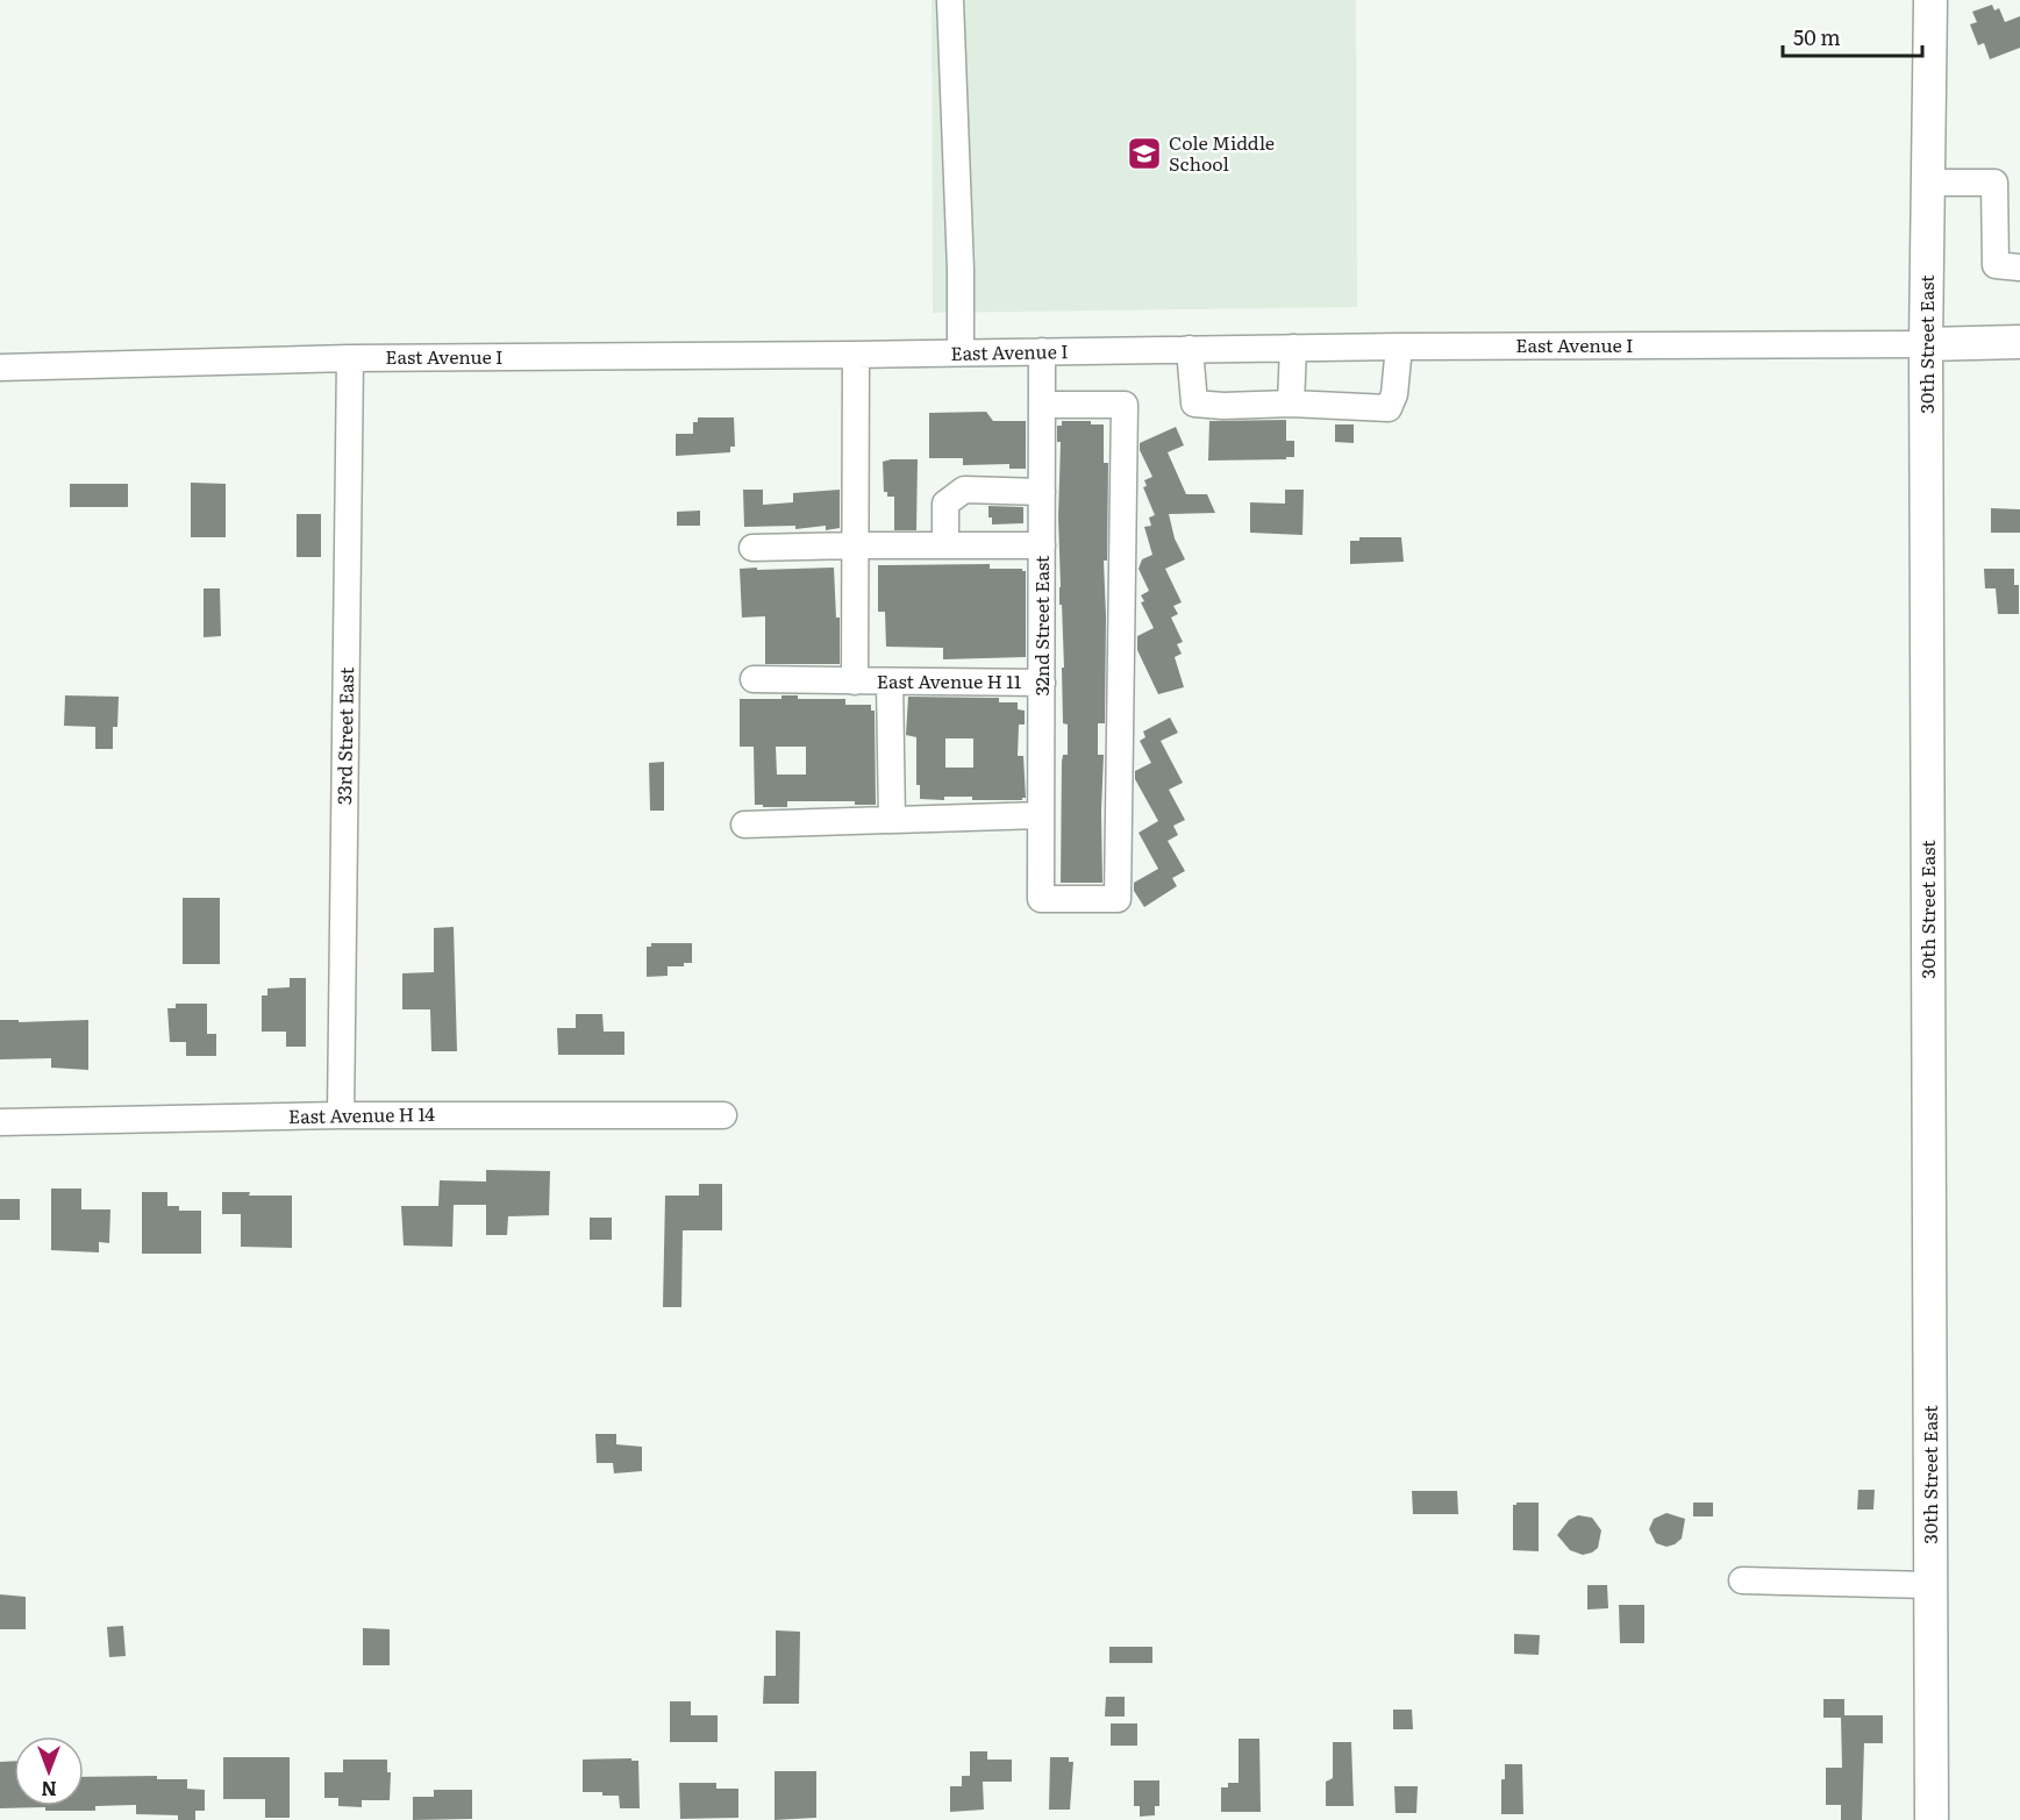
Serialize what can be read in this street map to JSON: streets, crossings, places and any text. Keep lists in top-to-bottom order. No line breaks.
{"streets":{"main road":["30th Street East","East Avenue I"],"street":["32nd Street East","East Avenue H 11","33rd Street East","East Avenue H 14"]},"crossings":[["30th Street East","East Avenue I"],["East Avenue I","32nd Street East"],["East Avenue I","33rd Street East"],["32nd Street East","East Avenue H 11"],["33rd Street East","East Avenue H 14"]],"places":{"school or university":["Cole Middle School"]},"scale_bar":"50 m","north":"bottom"}
